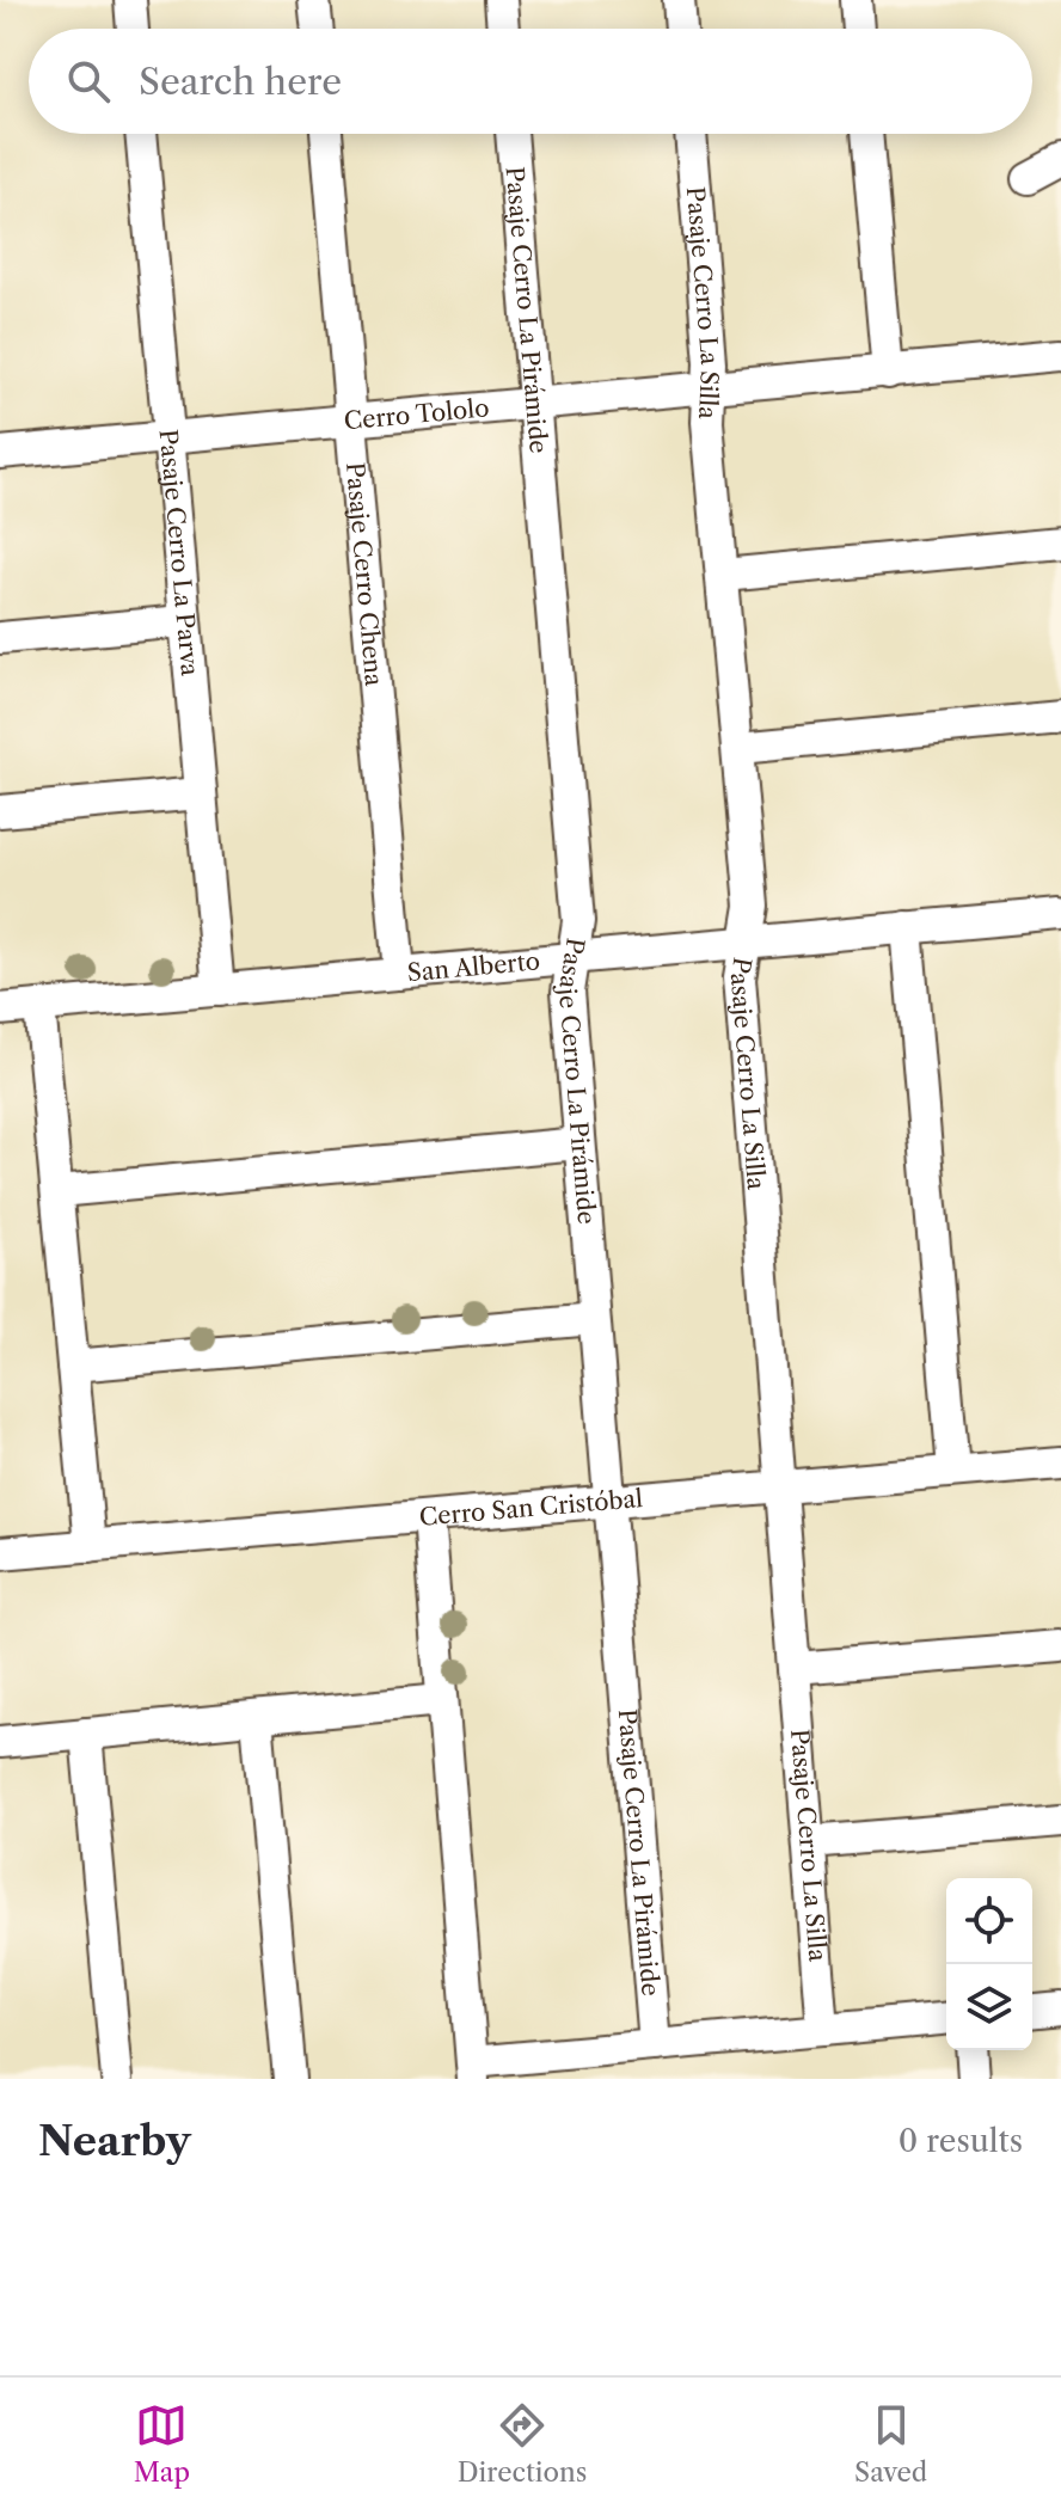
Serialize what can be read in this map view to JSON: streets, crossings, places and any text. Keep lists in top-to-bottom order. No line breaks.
{"streets":{"street":["Pasaje Cerro La Silla","Pasaje Cerro La Pirámide","Cerro Tololo","Pasaje Cerro La Parva","Pasaje Cerro Chena","San Alberto","Cerro San Cristóbal"]},"crossings":[["Pasaje Cerro La Silla","Cerro Tololo"],["Pasaje Cerro La Silla","San Alberto"],["Pasaje Cerro La Silla","Cerro San Cristóbal"],["Pasaje Cerro La Pirámide","Cerro Tololo"],["Pasaje Cerro La Pirámide","San Alberto"],["Pasaje Cerro La Pirámide","Cerro San Cristóbal"],["Cerro Tololo","Pasaje Cerro La Parva"],["Cerro Tololo","Pasaje Cerro Chena"],["Pasaje Cerro La Parva","San Alberto"],["Pasaje Cerro Chena","San Alberto"]],"page":{"search":"Search here","heading":["Nearby","0 results"],"nav":["Map","Directions","Saved"]}}
